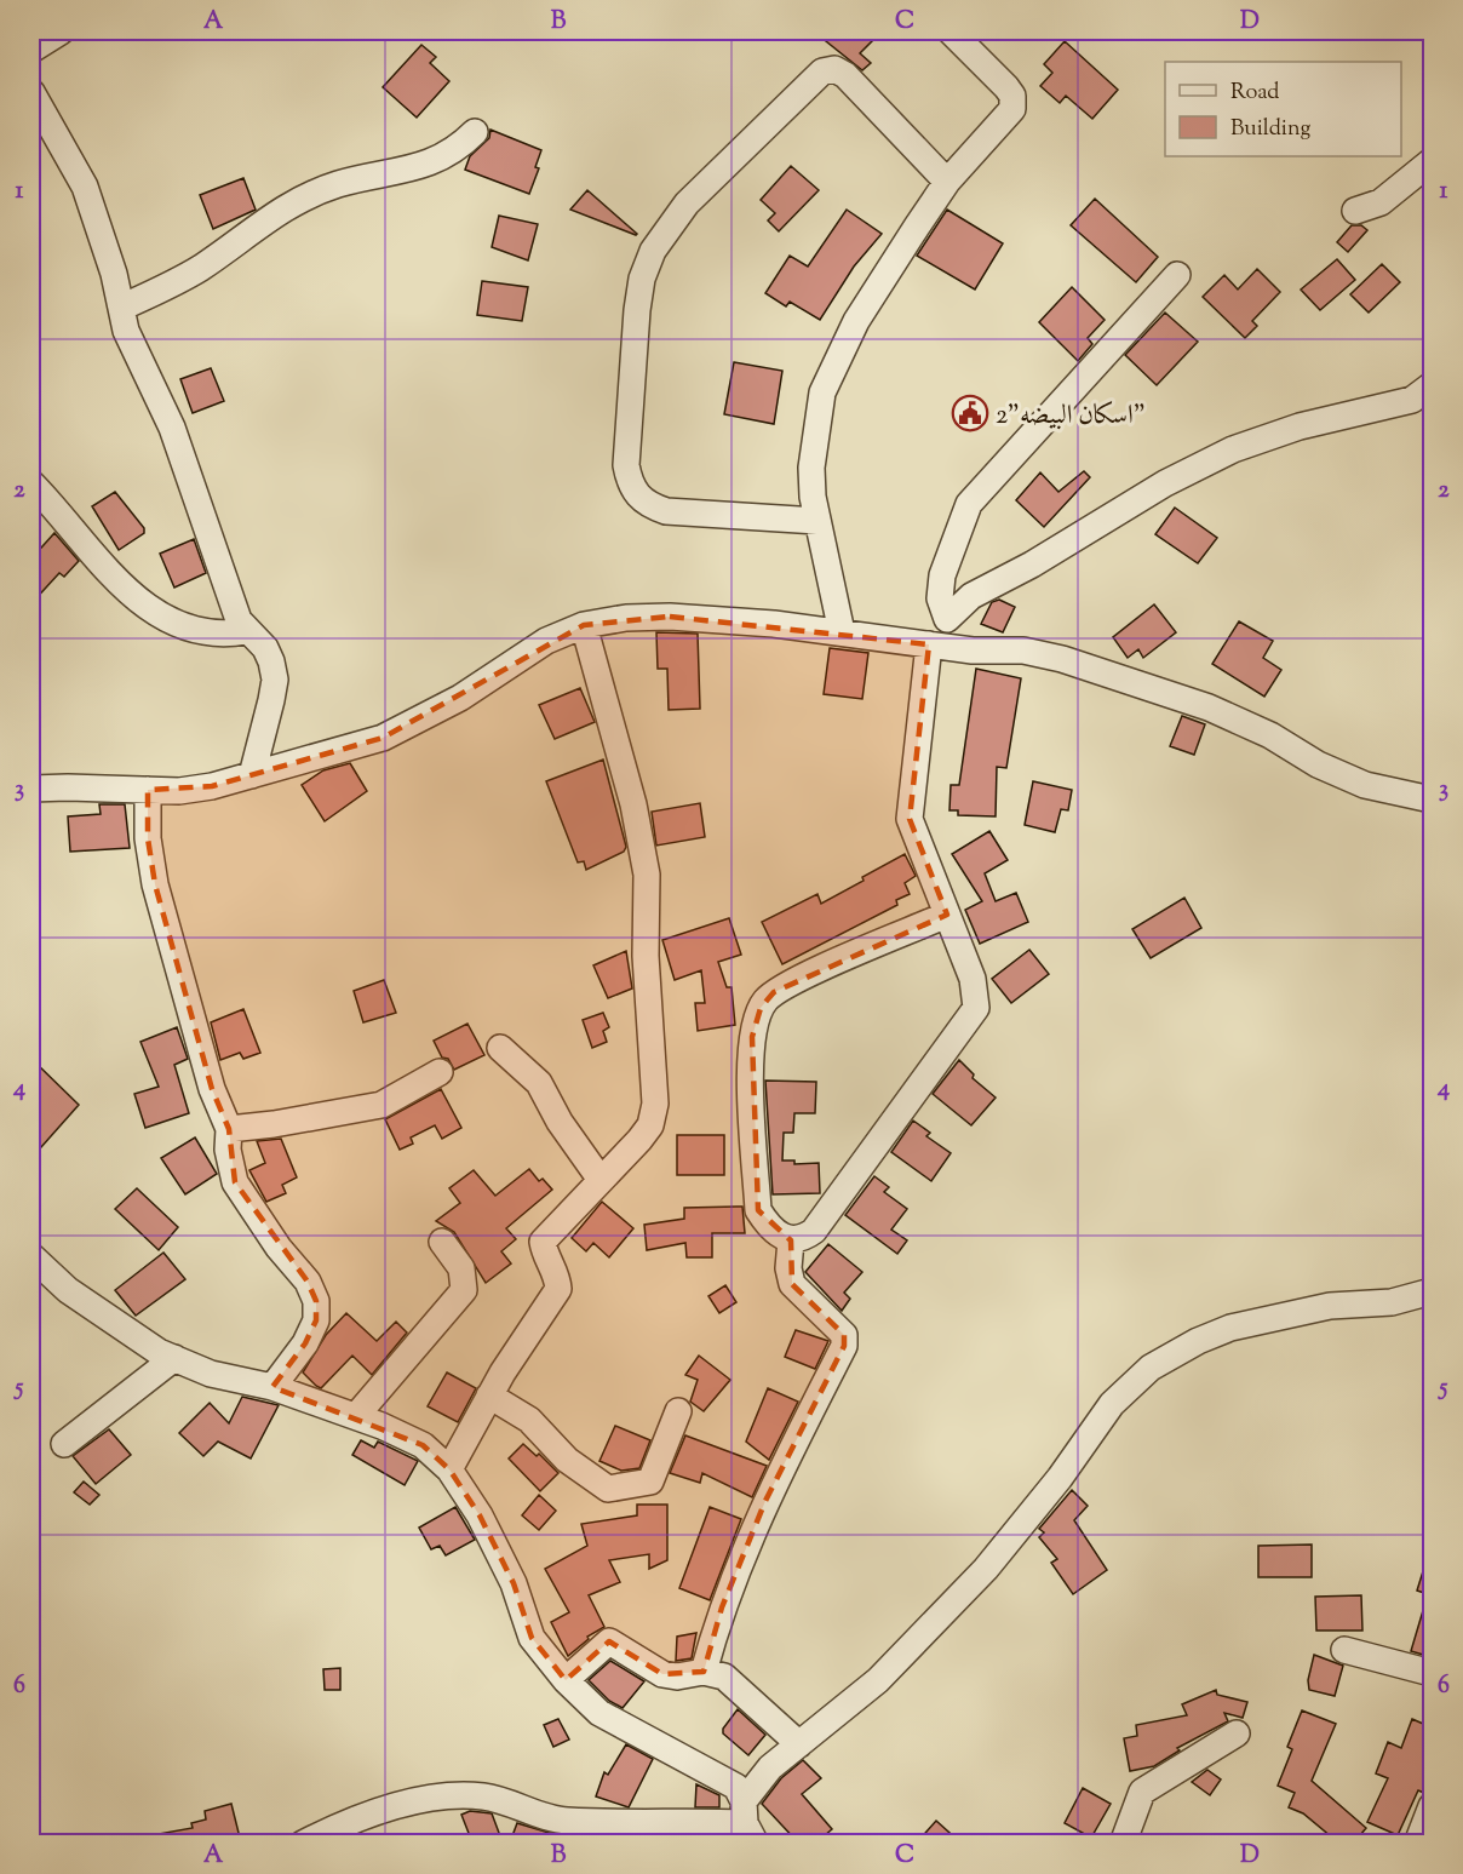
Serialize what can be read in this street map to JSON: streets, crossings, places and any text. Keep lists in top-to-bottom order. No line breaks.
{"places":{"public building":["اسكان البيضه\"2\""]},"legend":["Road","Building"],"grid":{"columns":["A","B","C","D"],"rows":["1","2","3","4","5","6"]}}
